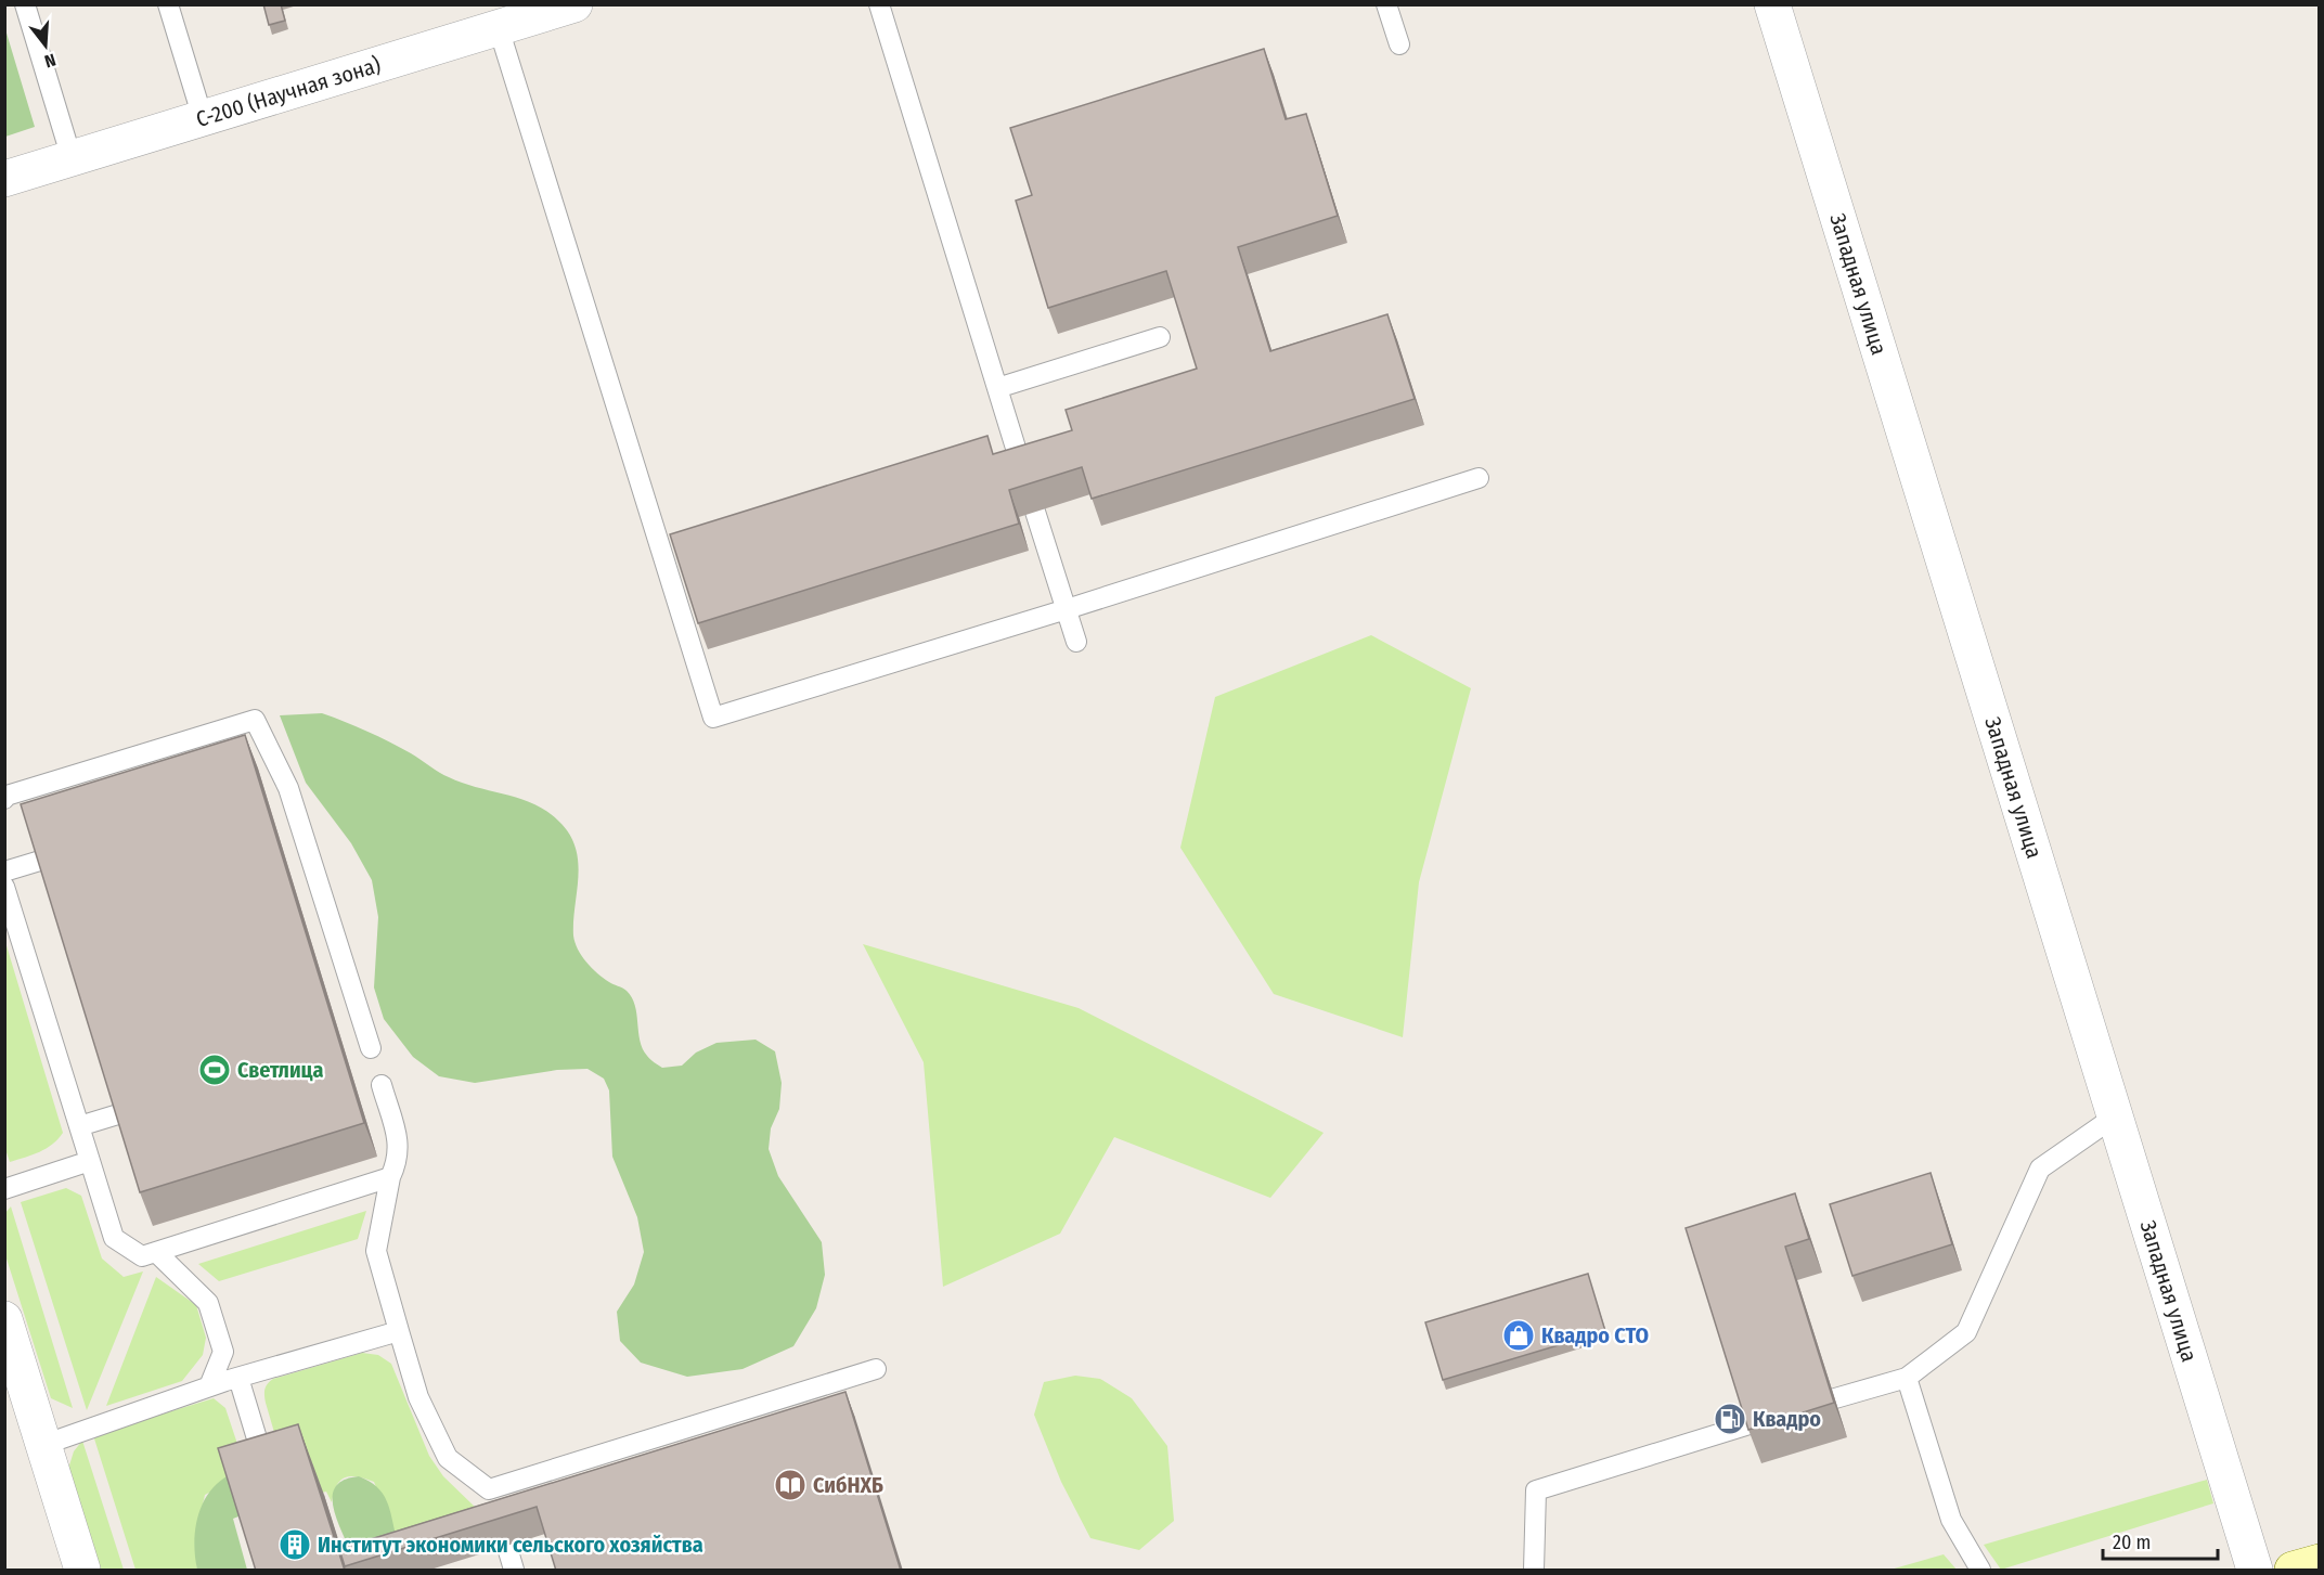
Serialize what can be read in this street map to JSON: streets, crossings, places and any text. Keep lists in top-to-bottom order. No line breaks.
{"streets":{"street":["С-200 (Научная зона)","Западная улица"]},"places":{"sports":["Светлица"],"shop":["Квадро СТО"],"fuel station":["Квадро"],"library":["СибНХБ"],"building":["Институт экономики сельского хозяйства"]},"scale_bar":"20 m","north":"bottom"}
